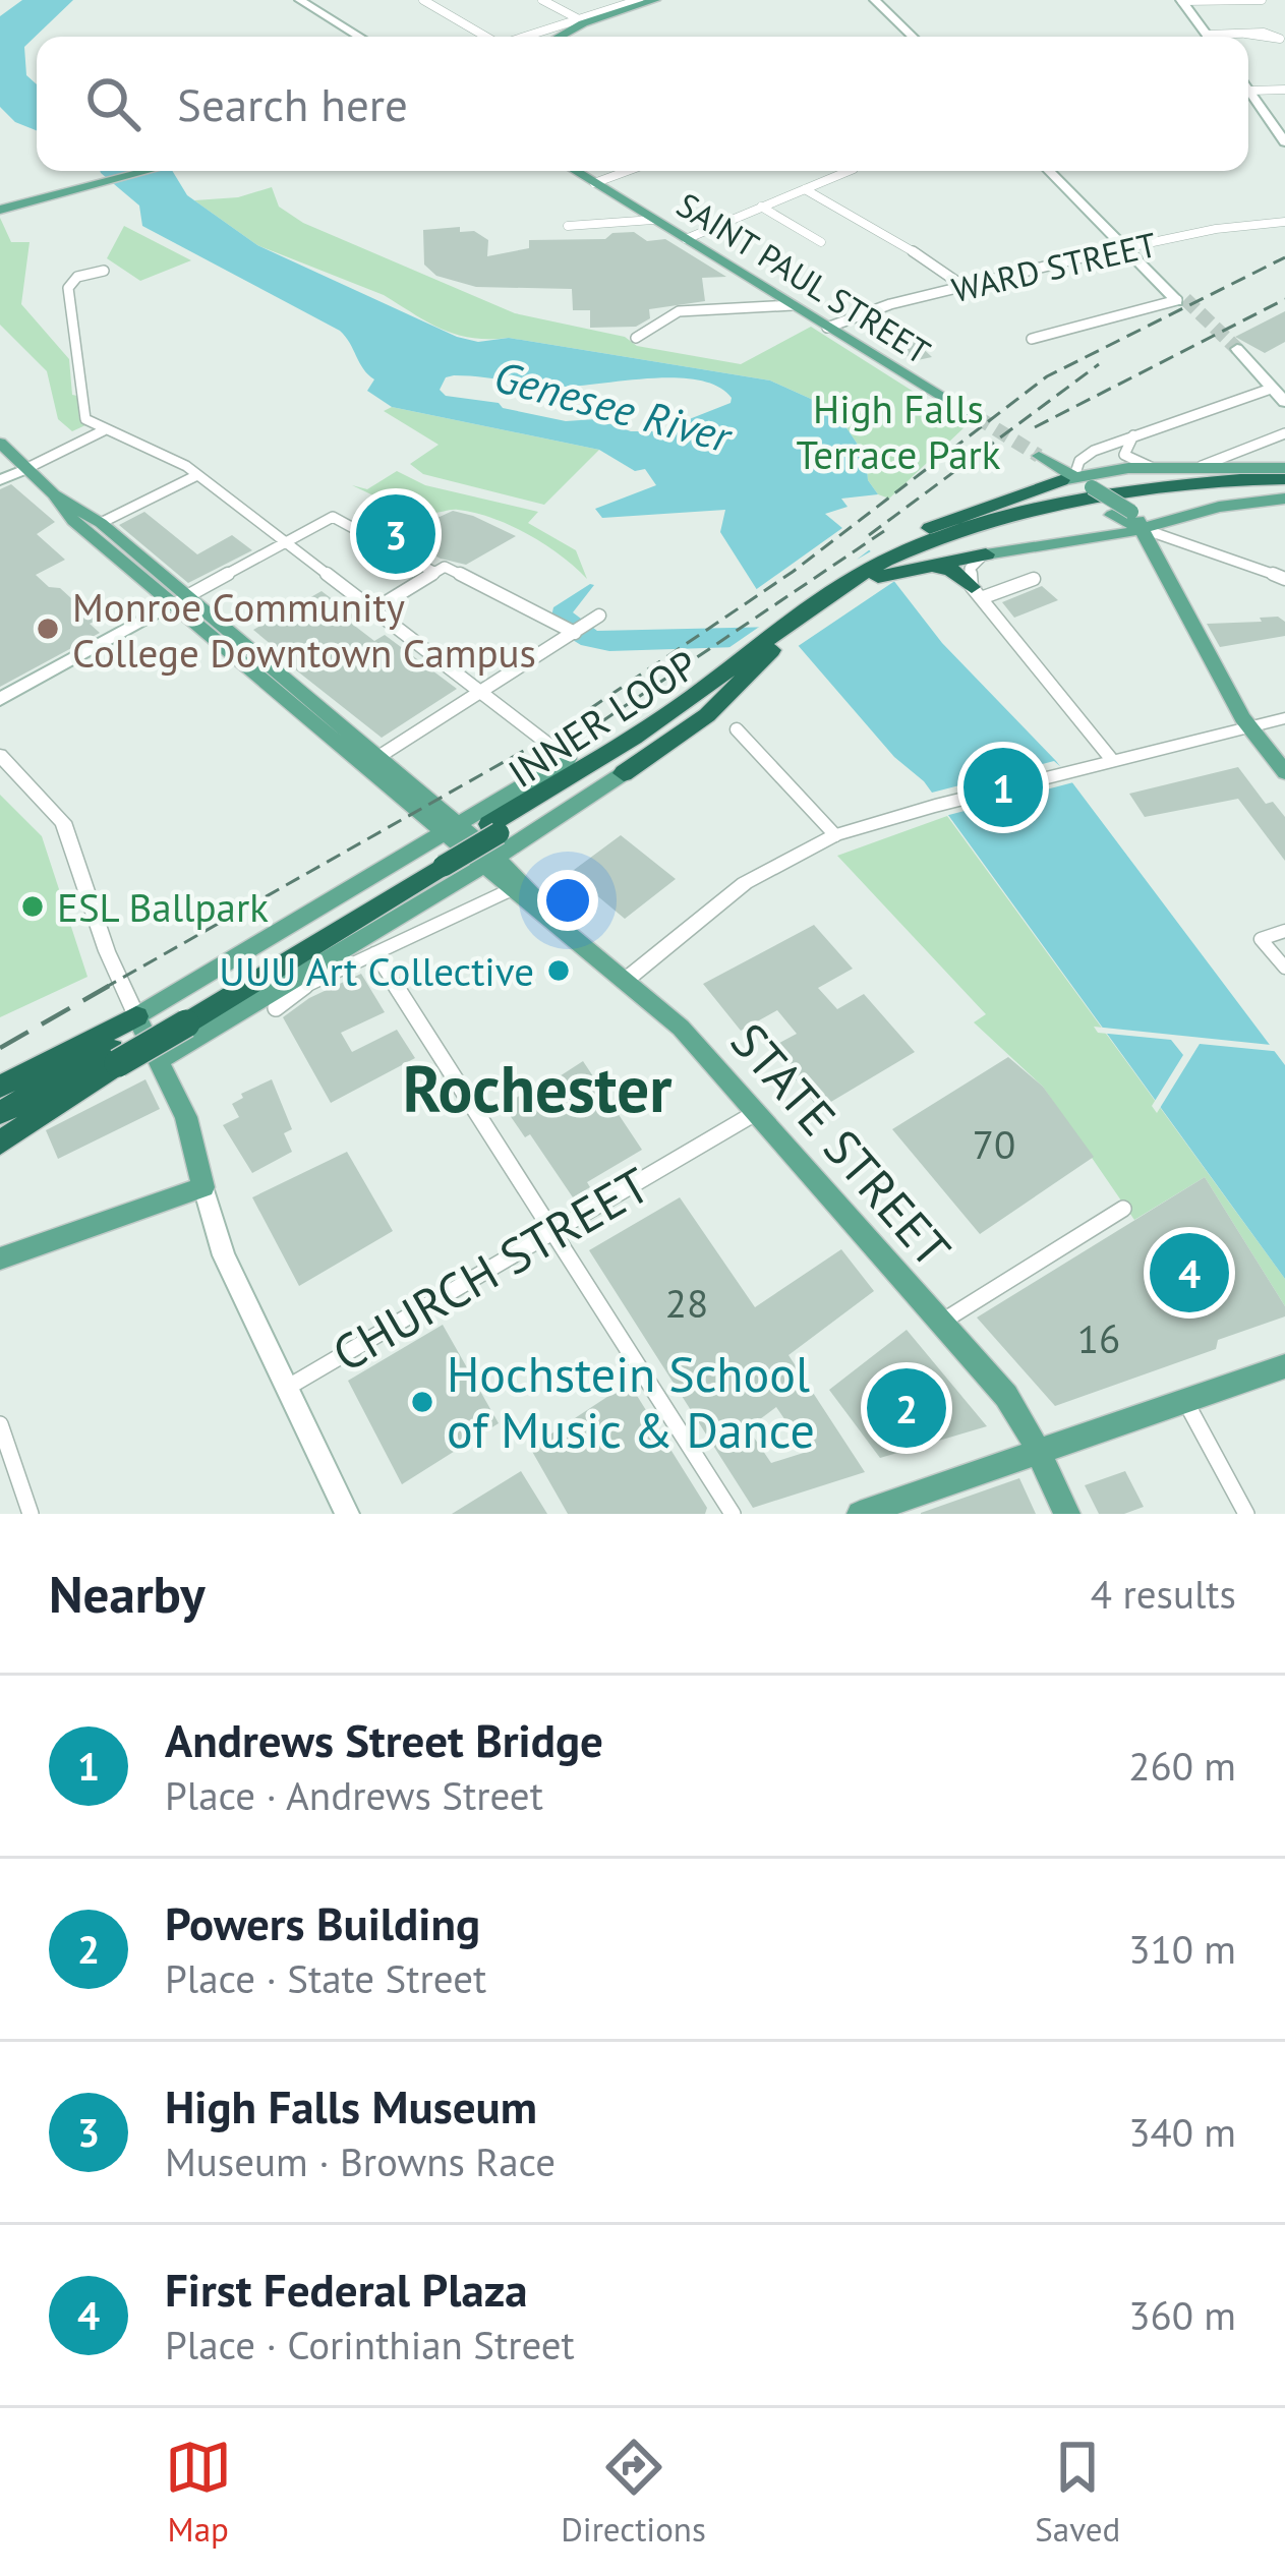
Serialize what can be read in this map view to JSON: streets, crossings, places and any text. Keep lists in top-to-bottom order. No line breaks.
{"streets":{"highway":["INNER LOOP"],"main road":["SAINT PAUL STREET","STATE STREET"],"street":["WARD STREET","CHURCH STREET"]},"crossings":[["WARD STREET","SAINT PAUL STREET"],["INNER LOOP","STATE STREET"],["STATE STREET","CHURCH STREET"]],"districts":["Rochester"],"water":["Genesee River"],"parks":["High Falls Terrace Park"],"places":["Monroe Community College Downtown Campus","ESL Ballpark","UUU Art Collective","Hochstein School of Music & Dance"],"house_numbers":["70","28","16"],"page":{"search":"Search here","pins":["3","1","4","2"],"heading":["Nearby","4 results"],"list":[{"mark":"1","name":"Andrews Street Bridge","note":"Place · Andrews Street","value":"260 m"},{"mark":"2","name":"Powers Building","note":"Place · State Street","value":"310 m"},{"mark":"3","name":"High Falls Museum","note":"Museum · Browns Race","value":"340 m"},{"mark":"4","name":"First Federal Plaza","note":"Place · Corinthian Street","value":"360 m"}],"nav":["Map","Directions","Saved"]}}
